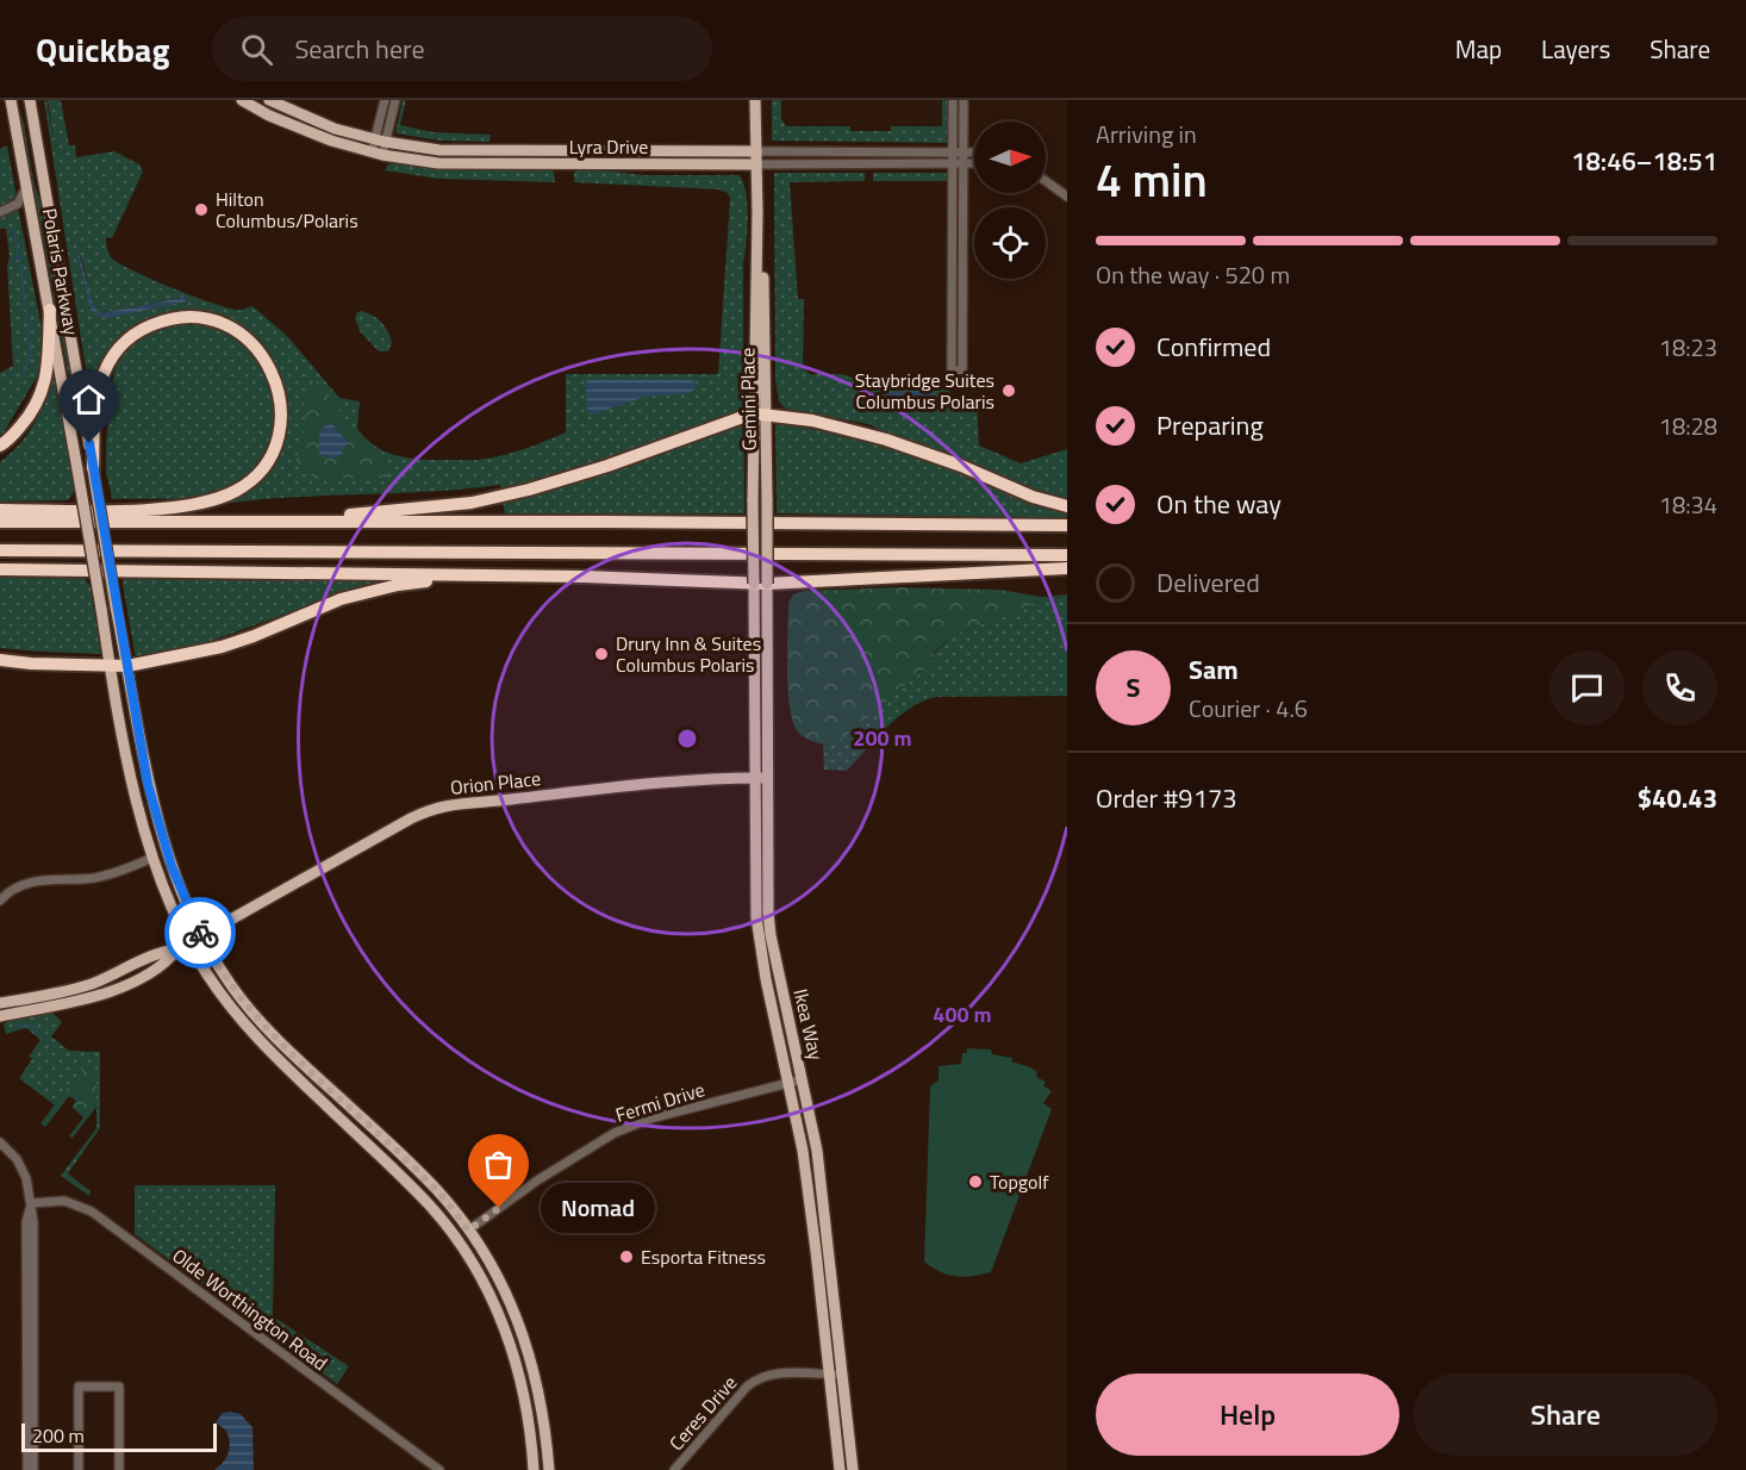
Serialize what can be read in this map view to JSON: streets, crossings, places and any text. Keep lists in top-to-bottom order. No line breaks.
{"streets":{"main road":["Lyra Drive","Polaris Parkway","Gemini Place","Orion Place","Ikea Way"],"street":["Fermi Drive","Olde Worthington Road","Ceres Drive"]},"crossings":[["Lyra Drive","Gemini Place"],["Polaris Parkway","Orion Place"],["Polaris Parkway","Fermi Drive"],["Gemini Place","Ikea Way"],["Orion Place","Ikea Way"],["Ikea Way","Fermi Drive"],["Ikea Way","Ceres Drive"]],"places":["Hilton Columbus/Polaris","Staybridge Suites Columbus Polaris","Drury Inn & Suites Columbus Polaris","Topgolf","Nomad","Esporta Fitness"],"scale_bar":"200 m","north":"right","page":{"header":"Quickbag","search":"Search here","nav":["Map","Layers","Share"],"heading":["4 min","Arriving in","18:46–18:51"],"panel":["Sam","Courier · 4.6","Order #9173","$40.43"],"bar":"On the way · 520 m","list":[["Confirmed","18:23"],["Preparing","18:28"],["On the way","18:34"],"Delivered"],"round":"S","bubble":"Nomad","buttons":["Help","Share"],"scale":"200 m"},"rings":["200 m","400 m"]}
